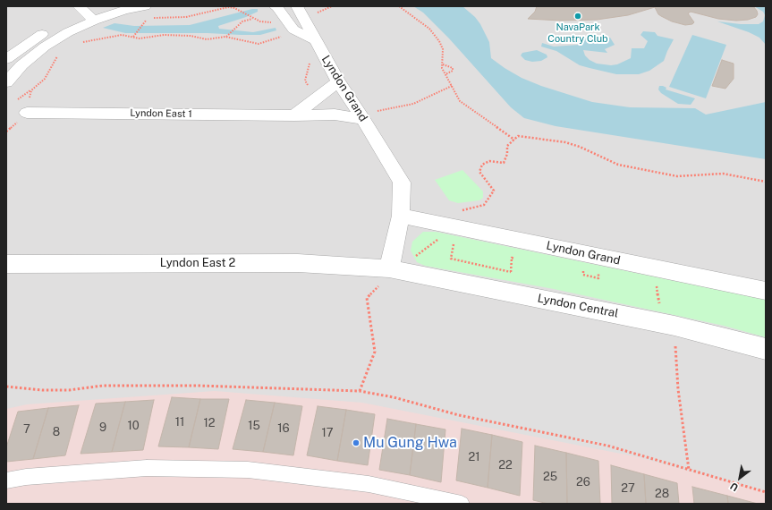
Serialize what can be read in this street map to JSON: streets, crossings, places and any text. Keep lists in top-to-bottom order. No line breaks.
{"streets":{"street":["Lyndon Grand","Lyndon East 1","Lyndon East 2","Lyndon Central"]},"crossings":[["Lyndon Grand","Lyndon East 1"],["Lyndon Grand","Lyndon East 2"],["Lyndon Grand","Lyndon Central"],["Lyndon East 2","Lyndon Central"]],"places":["NavaPark Country Club","Mu Gung Hwa"],"house_numbers":["11","12","10","15","9","16","7","8","17","21","22","25","26","27","28"],"north":"bottom left"}
